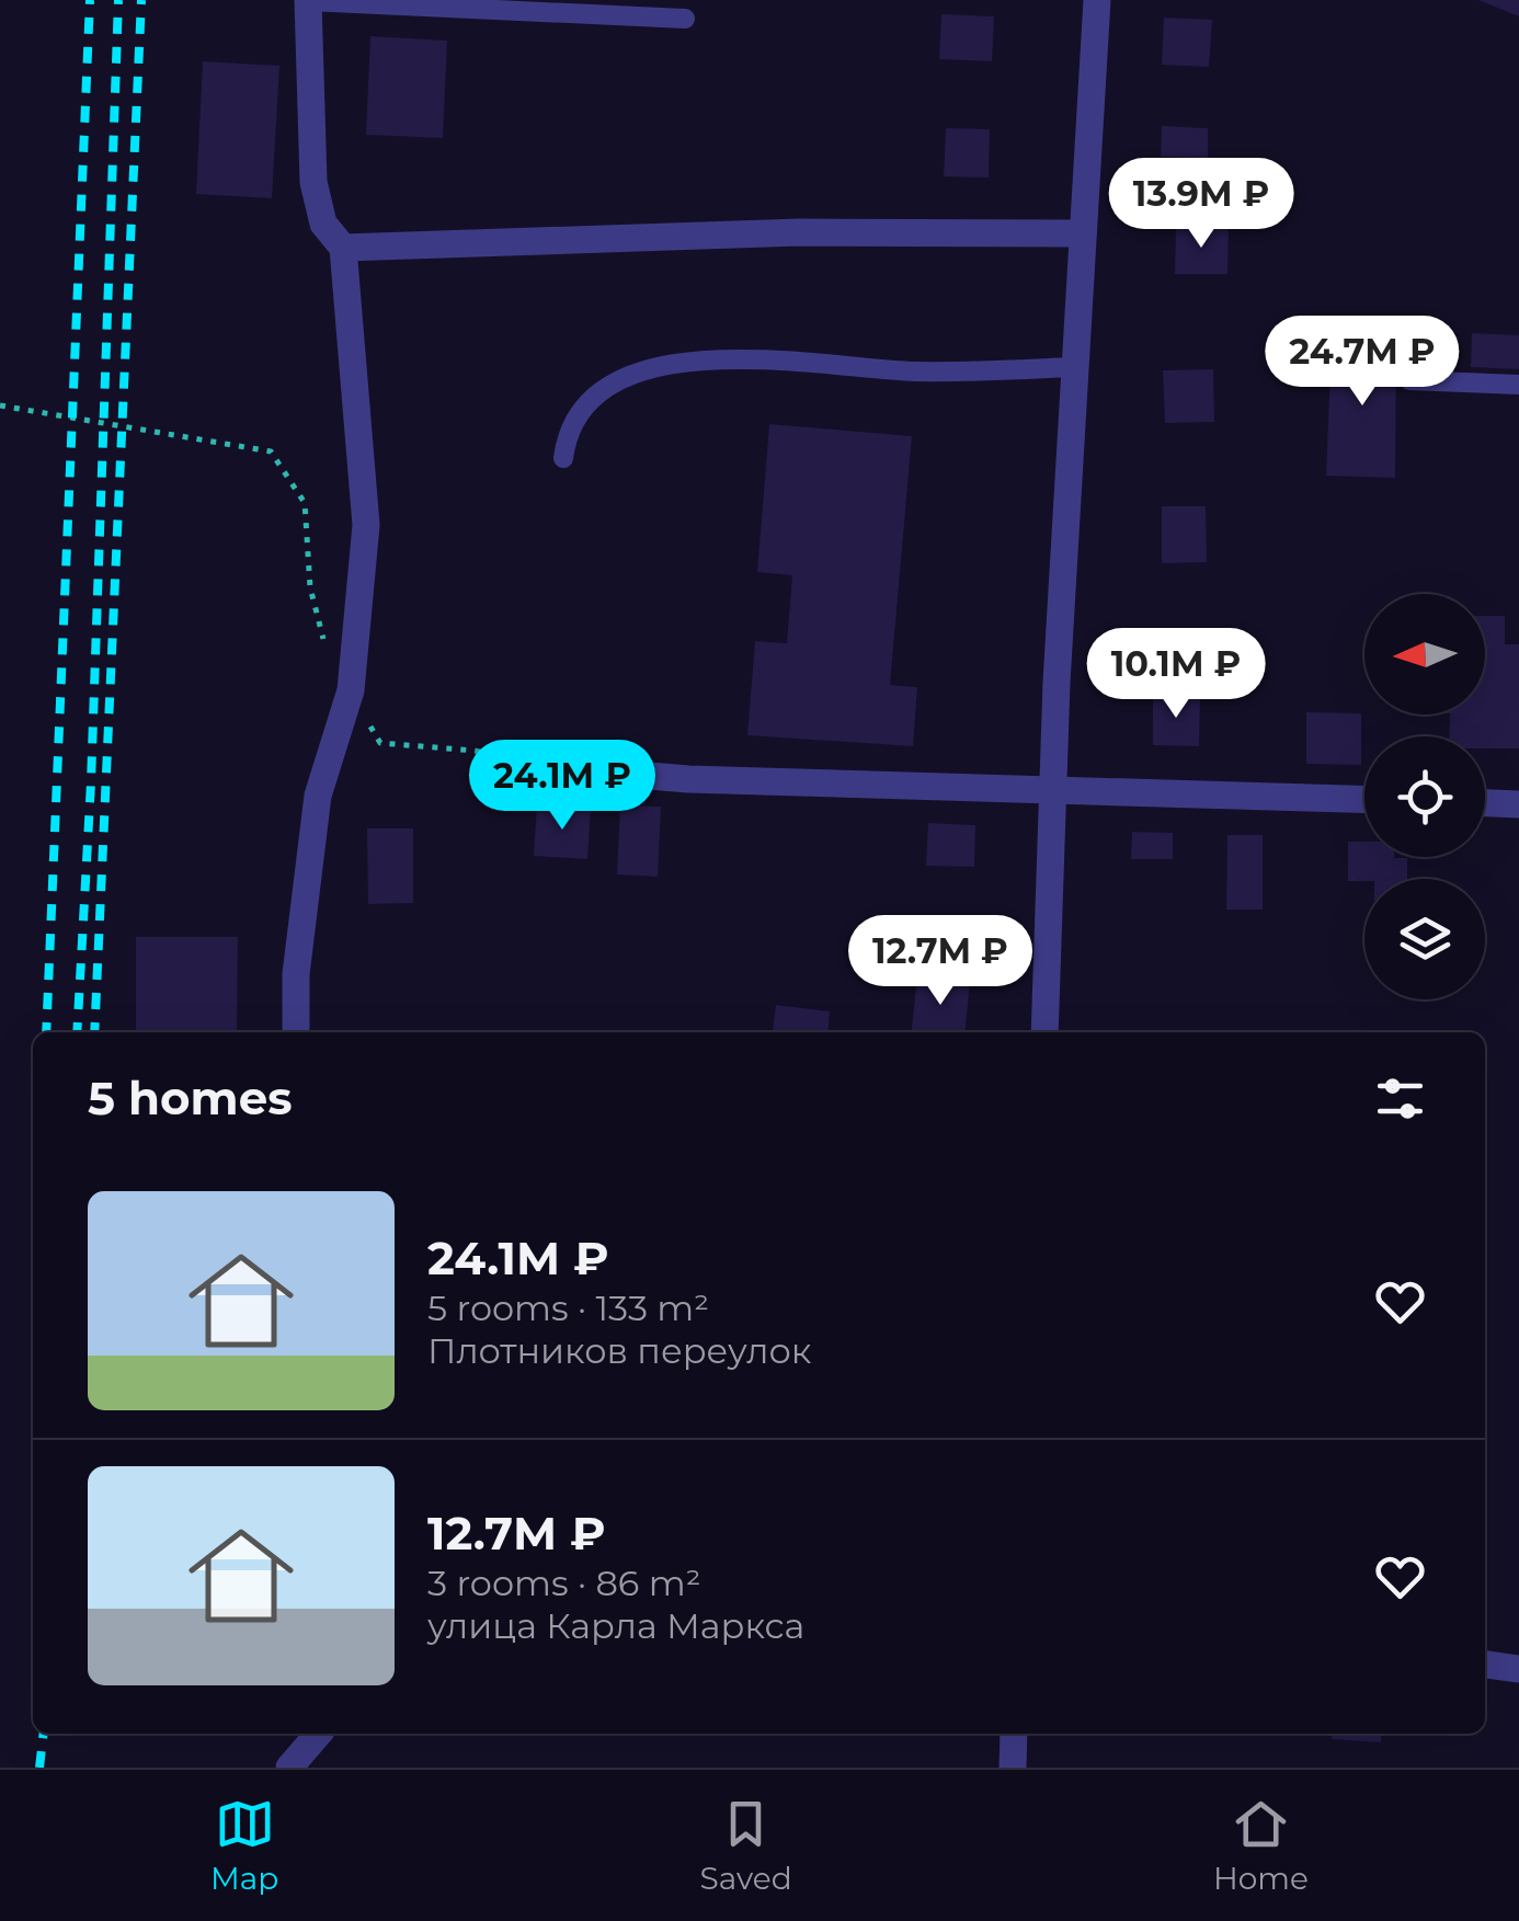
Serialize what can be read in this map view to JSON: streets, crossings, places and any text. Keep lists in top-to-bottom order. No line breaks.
{"north":"left","page":{"price":["13.9M ₽","24.7M ₽","10.1M ₽","24.1M ₽","12.7M ₽"],"heading":"5 homes","list":[{"name":"24.1M ₽","note":"5 rooms · 133 m² · Плотников переулок"},{"name":"12.7M ₽","note":"3 rooms · 86 m² · улица Карла Маркса"}],"tabs":["Map","Saved","Home"]}}
